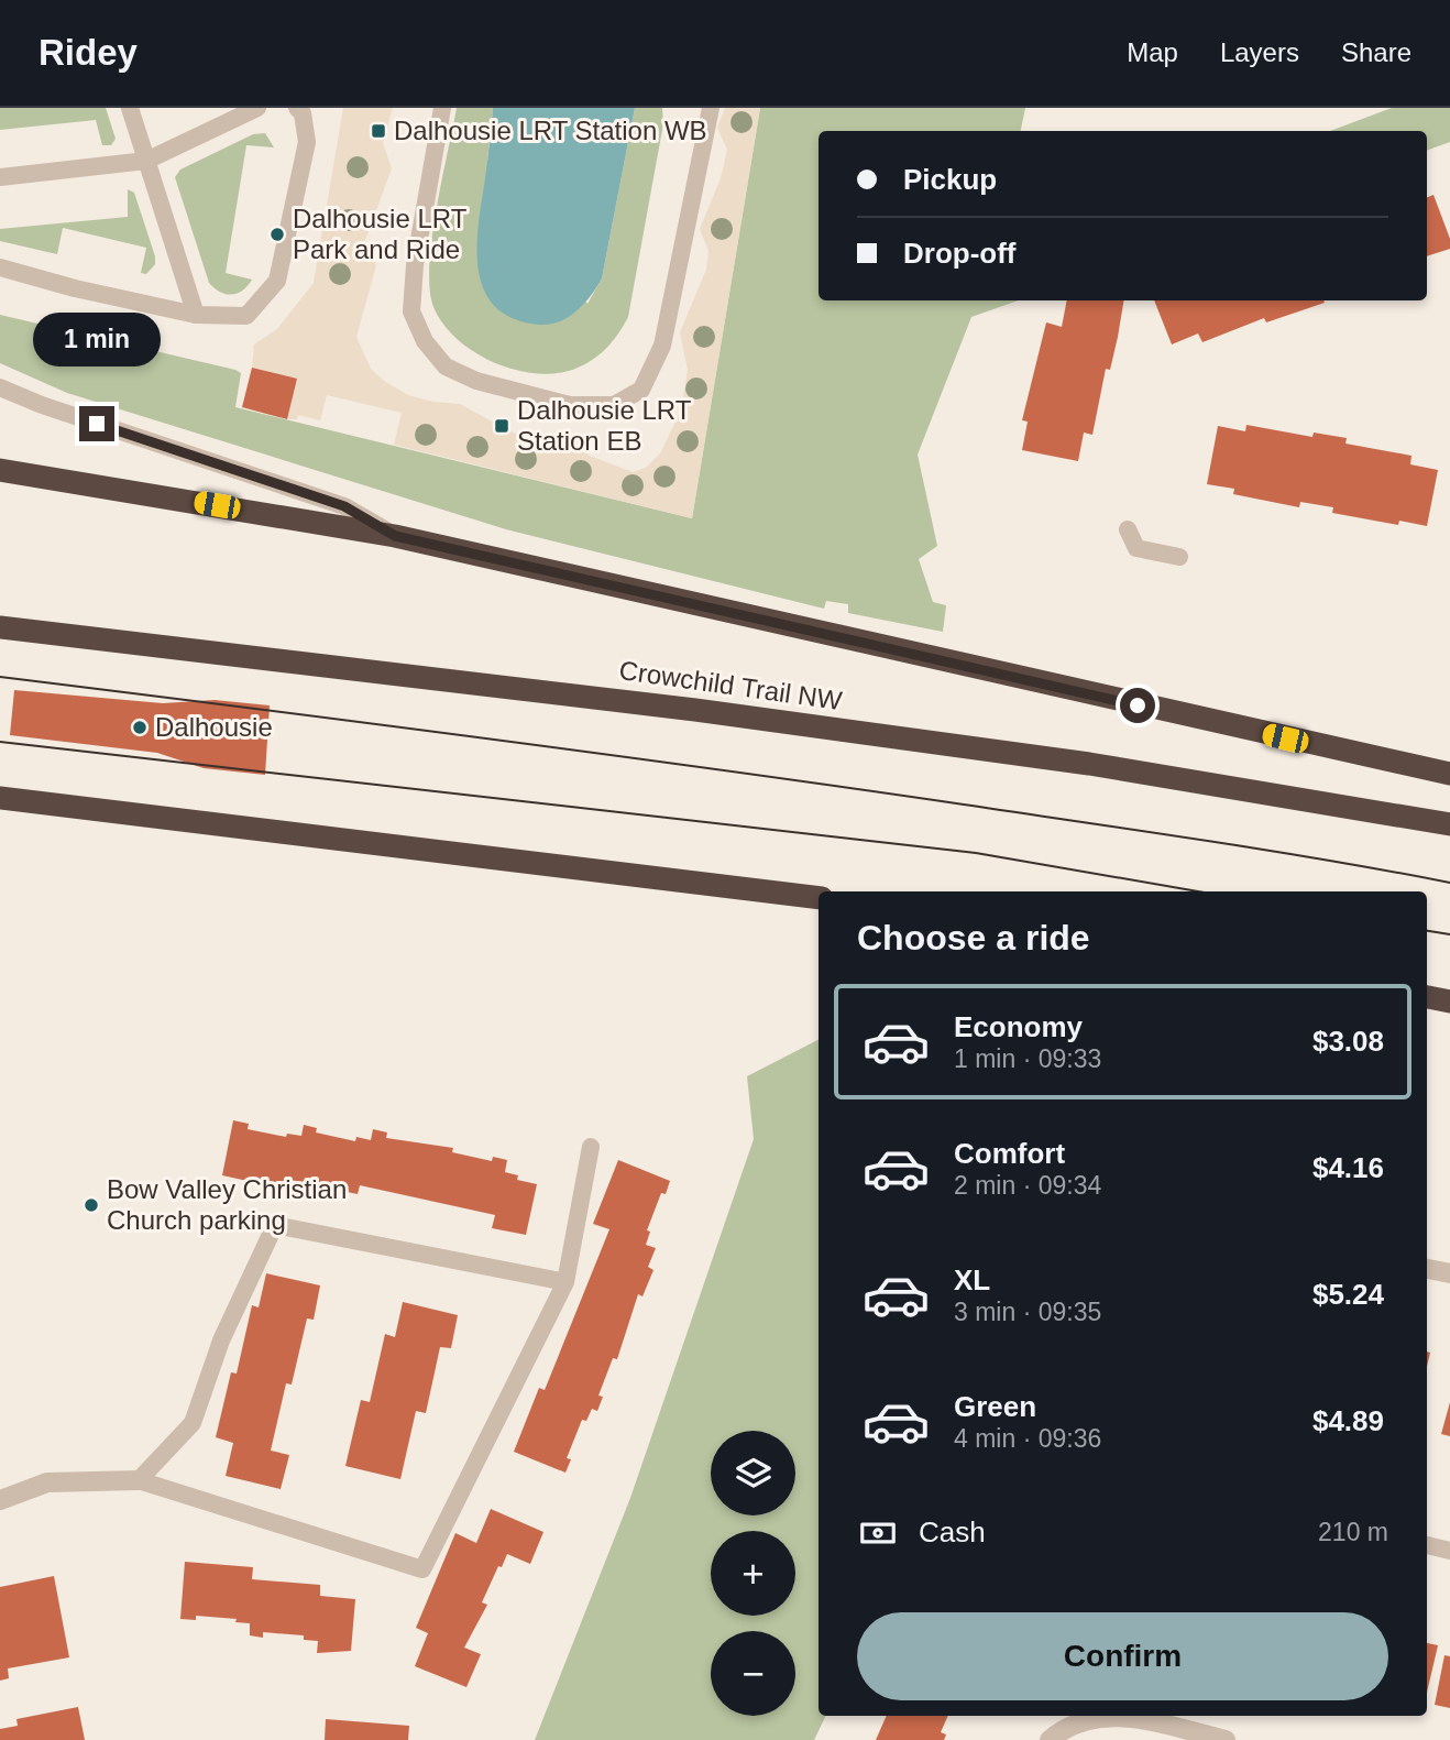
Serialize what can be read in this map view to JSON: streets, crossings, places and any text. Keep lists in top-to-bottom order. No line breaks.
{"streets":{"highway":["Crowchild Trail NW"]},"places":{"transit":["Dalhousie LRT Station WB","Dalhousie LRT Station EB"],"other":["Dalhousie LRT Park and Ride","Dalhousie","Bow Valley Christian Church parking"]},"page":{"header":"Ridey","nav":["Map","Layers","Share"],"banner":["Pickup","Drop-off"],"bubble":"1 min","heading":"Choose a ride","list":[{"name":"Economy","note":"1 min · 09:33","value":"$3.08"},{"name":"Comfort","note":"2 min · 09:34","value":"$4.16"},{"name":"XL","note":"3 min · 09:35","value":"$5.24"},{"name":"Green","note":"4 min · 09:36","value":"$4.89"}],"map_buttons":["+","−"],"pay":["Cash","210 m"],"buttons":"Confirm"}}
